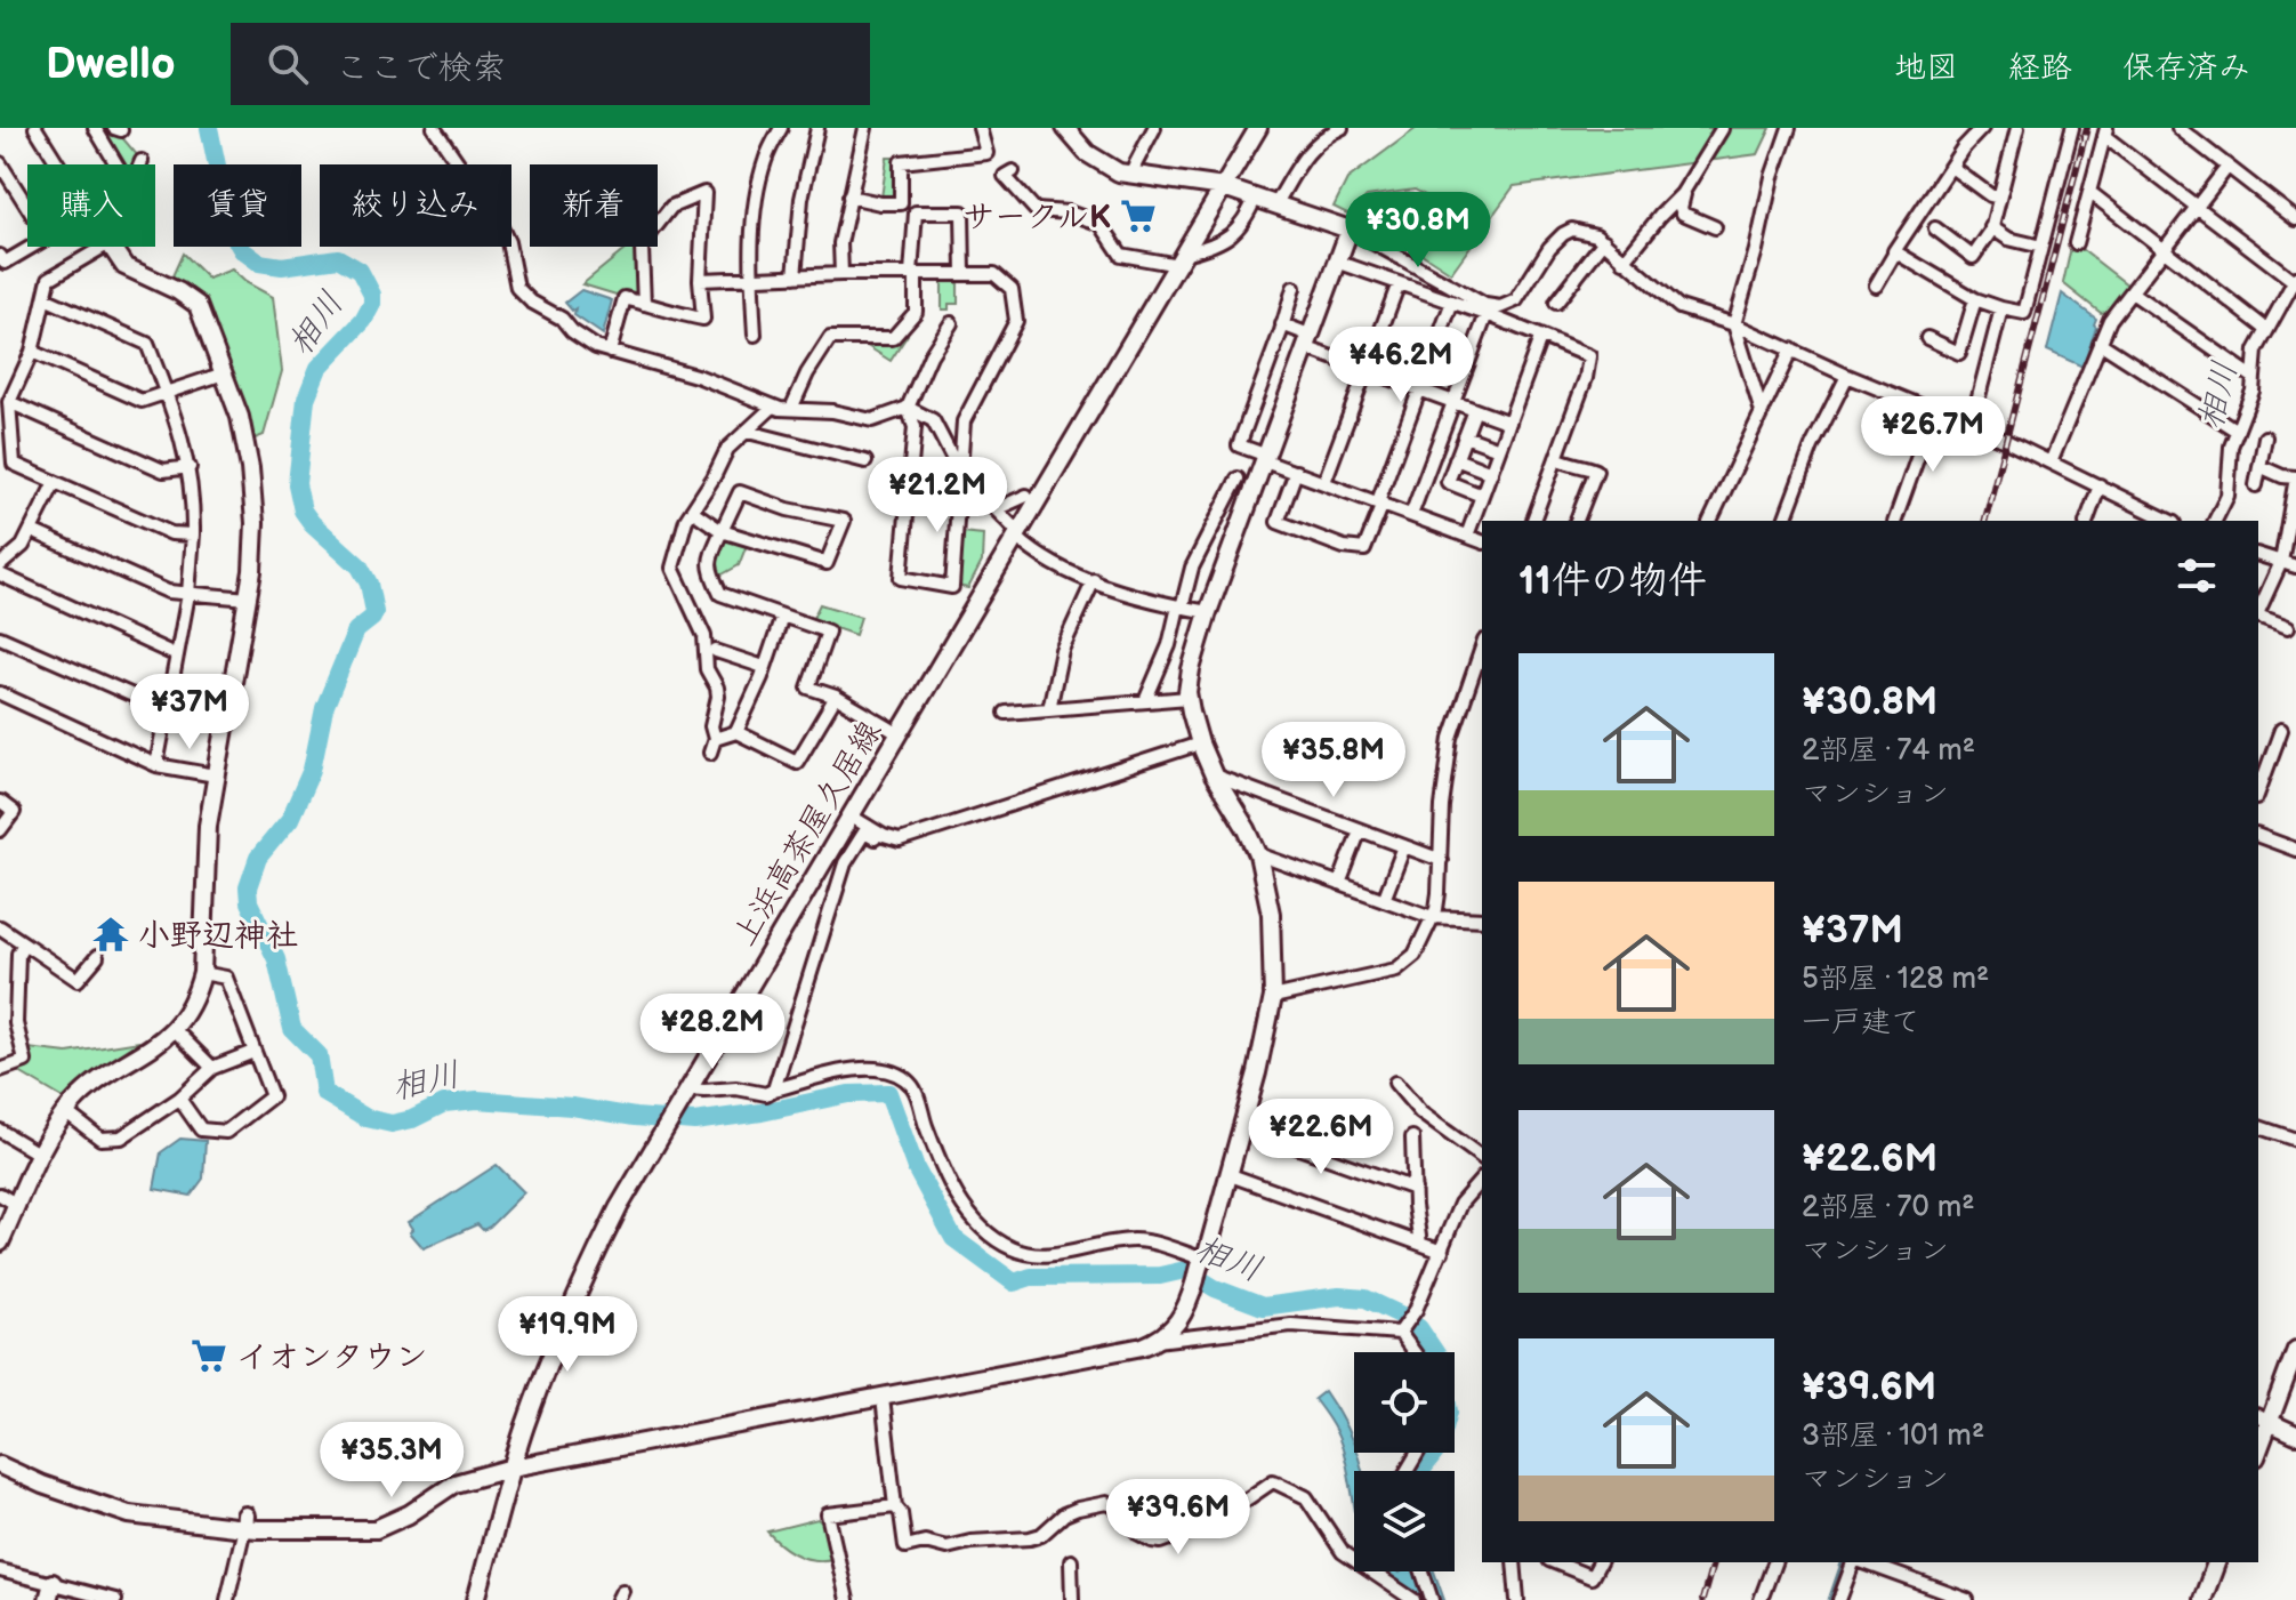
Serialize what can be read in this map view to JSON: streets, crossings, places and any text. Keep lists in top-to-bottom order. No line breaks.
{"streets":{"street":["上浜高茶屋久居線"]},"water":["相川"],"places":{"supermarket":["サークルK","イオンタウン"],"temple":["小野辺神社"]},"page":{"header":"Dwello","search":"ここで検索","nav":["地図","経路","保存済み"],"chip":["購入","賃貸","絞り込み","新着"],"price":["¥30.8M","¥46.2M","¥26.7M","¥21.2M","¥37M","¥35.8M","¥28.2M","¥22.6M","¥19.9M","¥35.3M","¥39.6M"],"heading":"11件の物件","list":[{"name":"¥30.8M","note":"2部屋 · 74 m² · マンション"},{"name":"¥37M","note":"5部屋 · 128 m² · 一戸建て"},{"name":"¥22.6M","note":"2部屋 · 70 m² · マンション"},{"name":"¥39.6M","note":"3部屋 · 101 m² · マンション"}]}}
